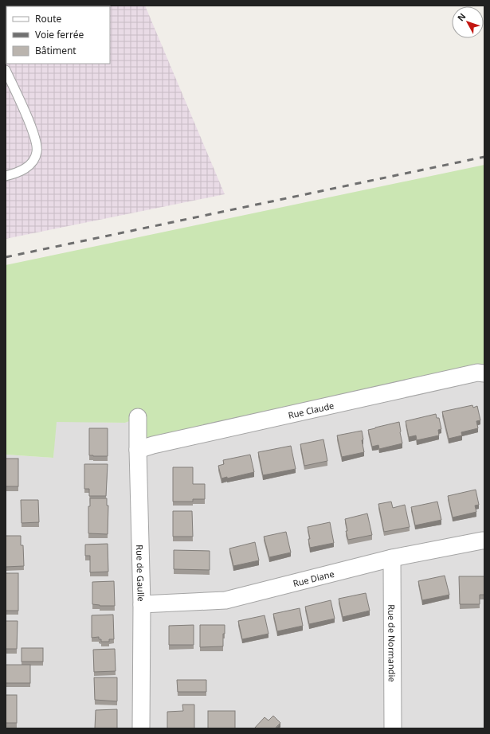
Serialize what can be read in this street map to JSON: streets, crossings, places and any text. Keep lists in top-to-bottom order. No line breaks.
{"streets":{"street":["Rue Claude","Rue de Gaulle","Rue Diane","Rue de Normandie"]},"crossings":[["Rue Claude","Rue de Gaulle"],["Rue de Gaulle","Rue Diane"],["Rue Diane","Rue de Normandie"]],"legend":["Route","Voie ferrée","Bâtiment"],"north":"top left"}
